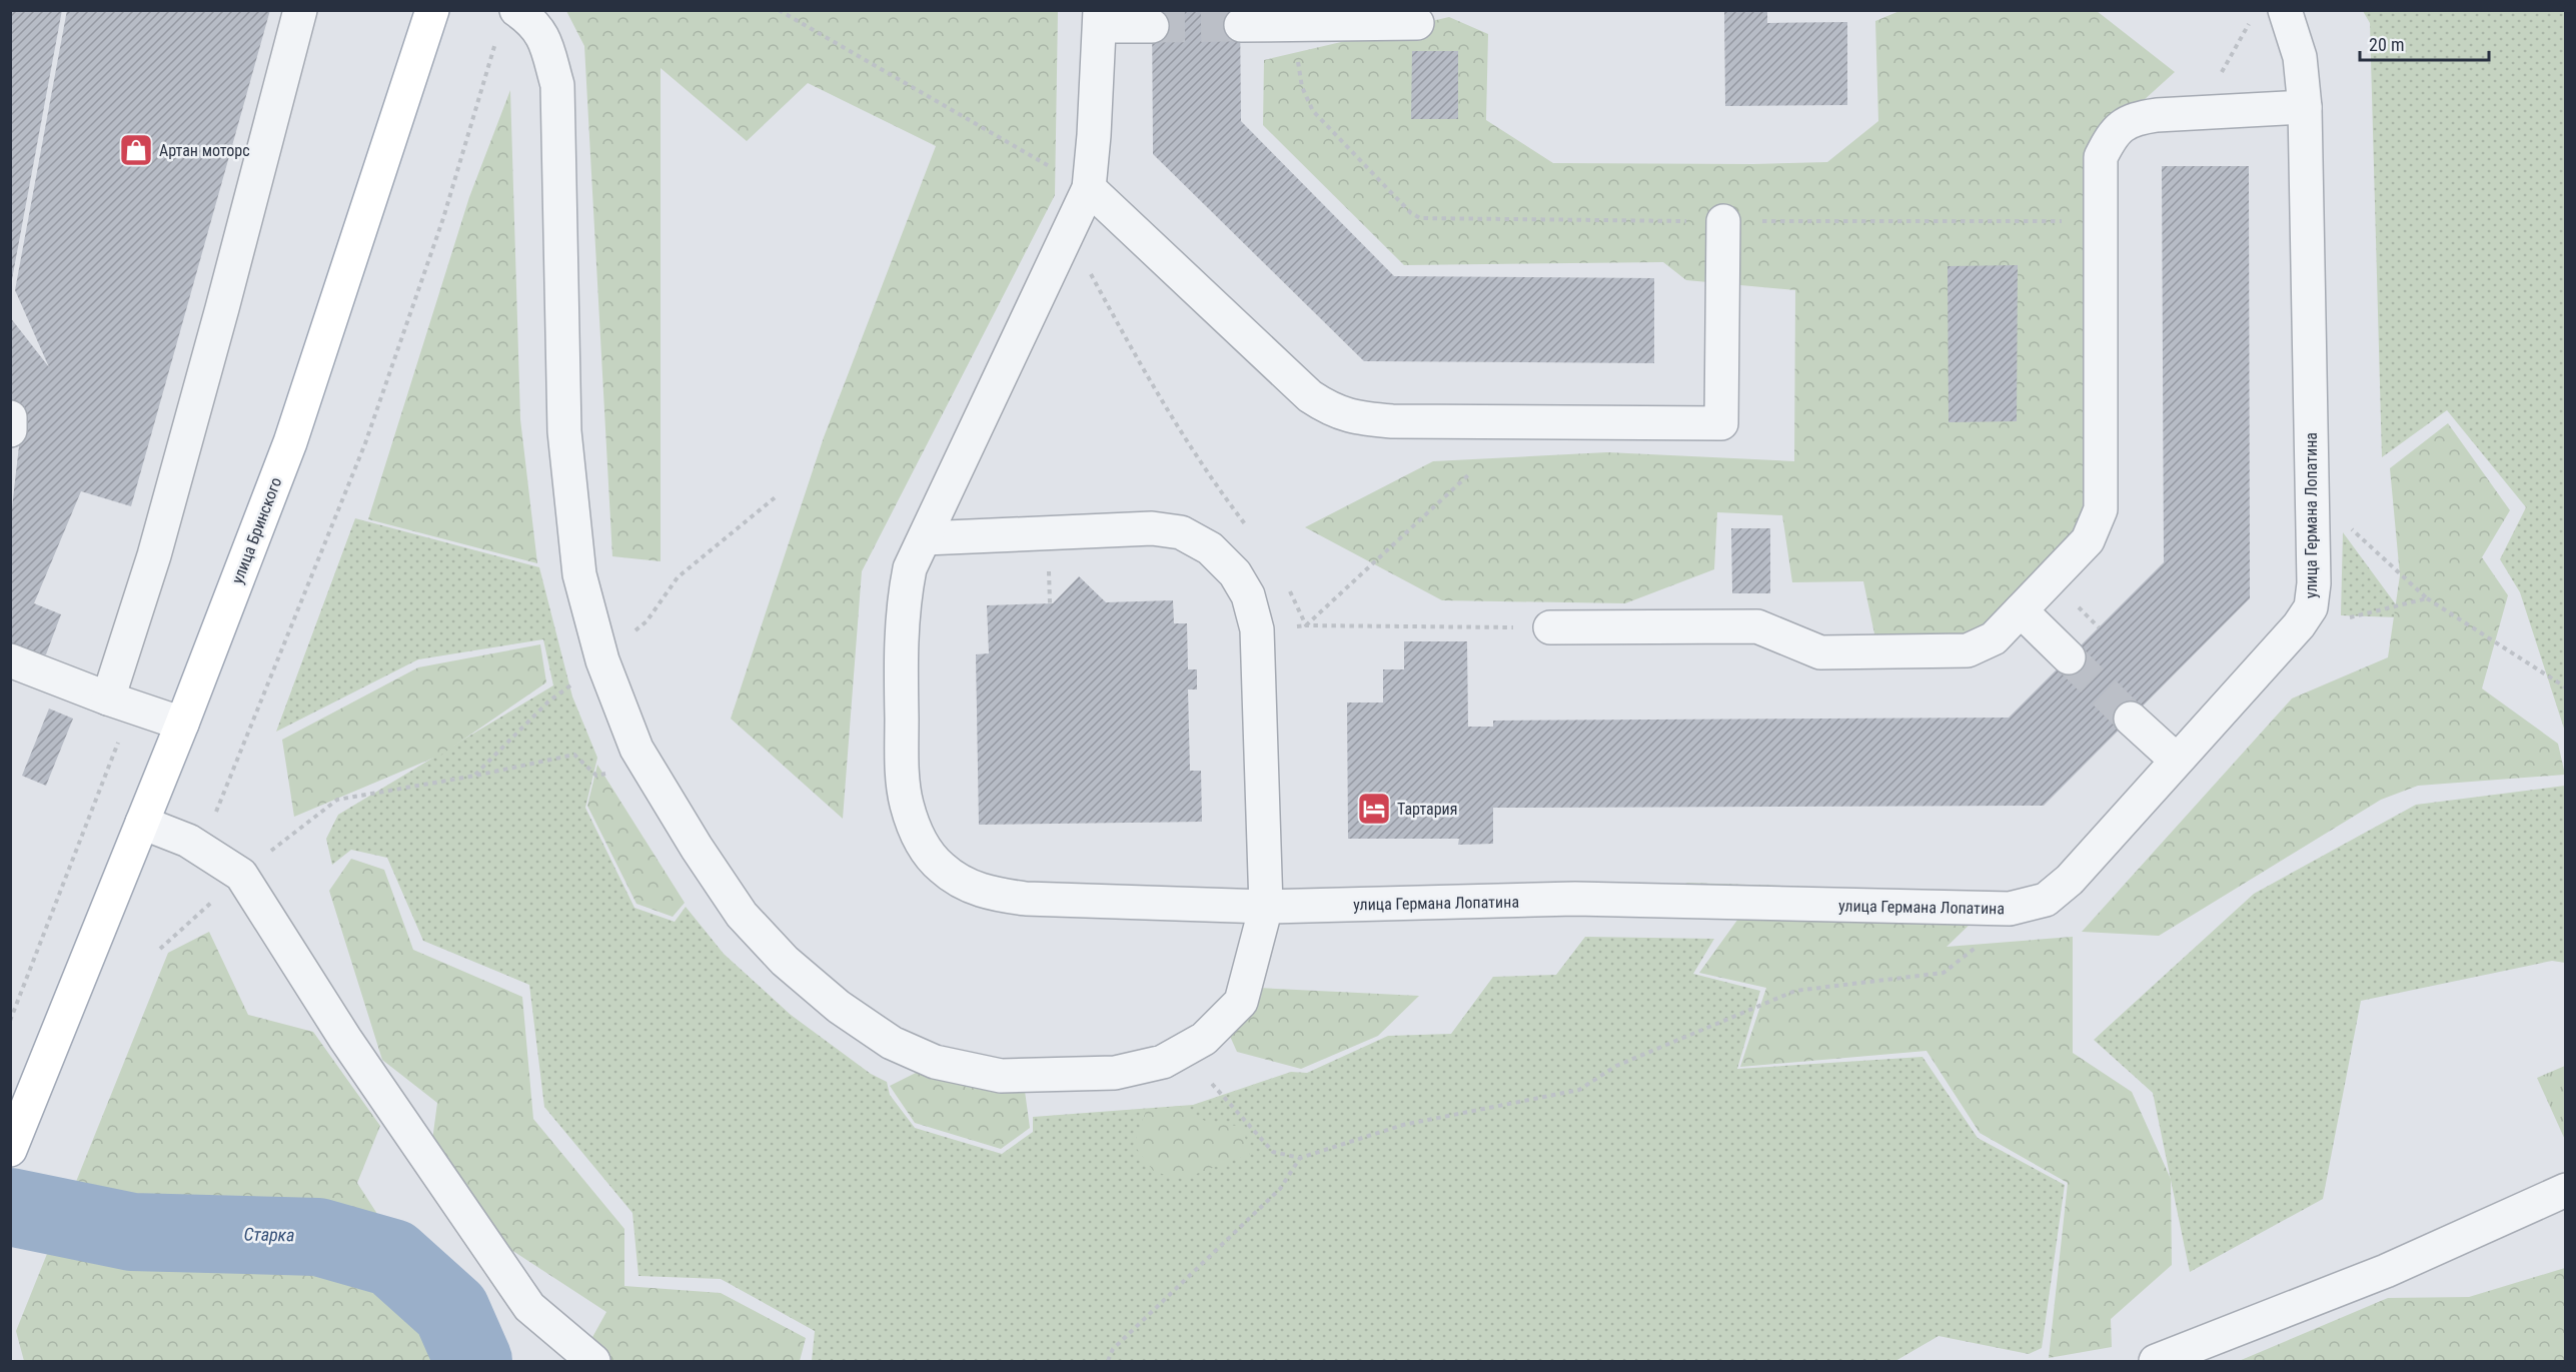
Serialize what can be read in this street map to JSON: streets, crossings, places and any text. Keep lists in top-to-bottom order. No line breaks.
{"streets":{"main road":["улица Бринского"],"street":["улица Германа Лопатина"]},"water":["Старка"],"places":{"shop":["Артан моторс"],"hotel":["Тартария"]},"scale_bar":"20 m"}
